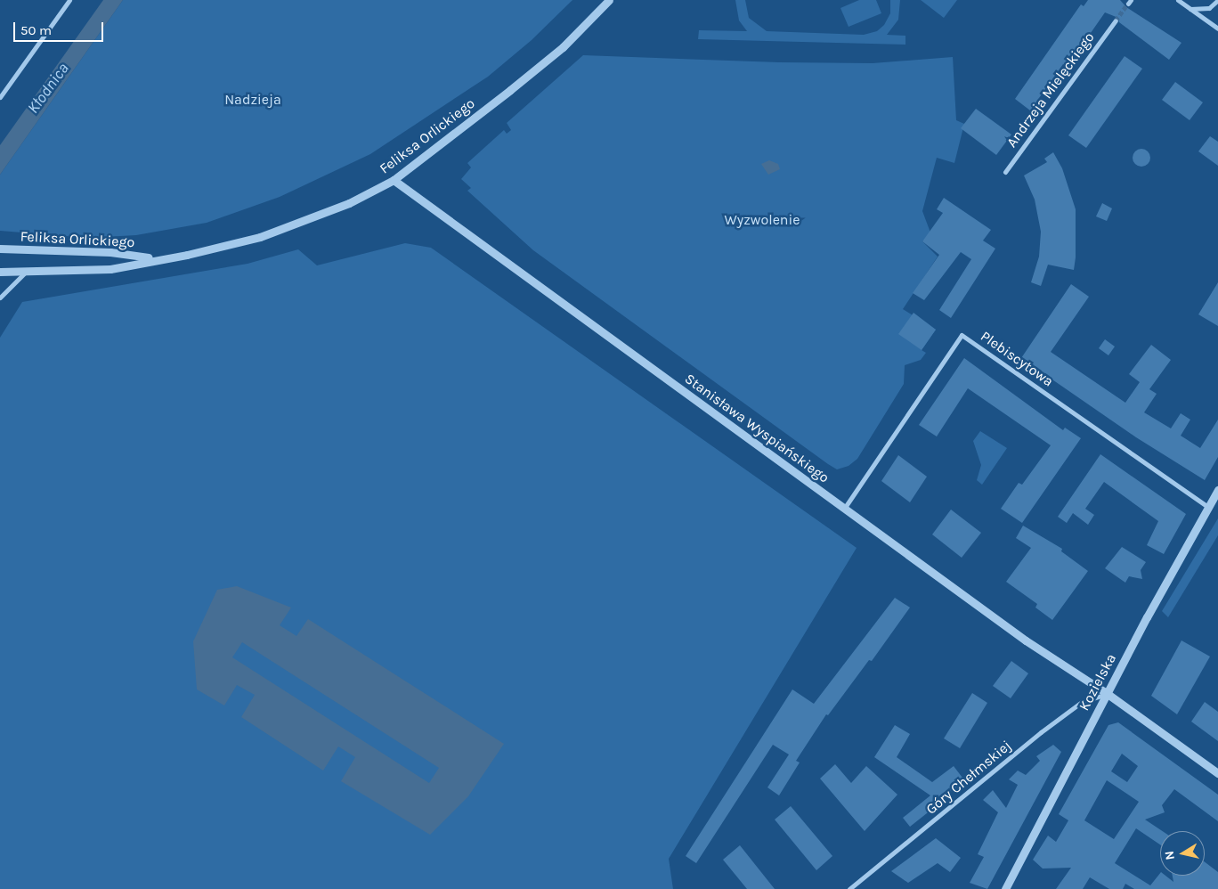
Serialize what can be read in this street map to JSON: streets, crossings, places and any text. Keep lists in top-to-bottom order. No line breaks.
{"streets":{"street":["Andrzeja Mielęckiego","Feliksa Orlickiego","Plebiscytowa","Stanisława Wyspiańskiego","Kozielska","Góry Chełmskiej"]},"crossings":[["Feliksa Orlickiego","Stanisława Wyspiańskiego"],["Plebiscytowa","Stanisława Wyspiańskiego"],["Plebiscytowa","Kozielska"],["Stanisława Wyspiańskiego","Kozielska"],["Stanisława Wyspiańskiego","Góry Chełmskiej"],["Kozielska","Góry Chełmskiej"]],"water":["Kłodnica"],"parks":["Nadzieja","Wyzwolenie"],"scale_bar":"50 m","north":"left"}
